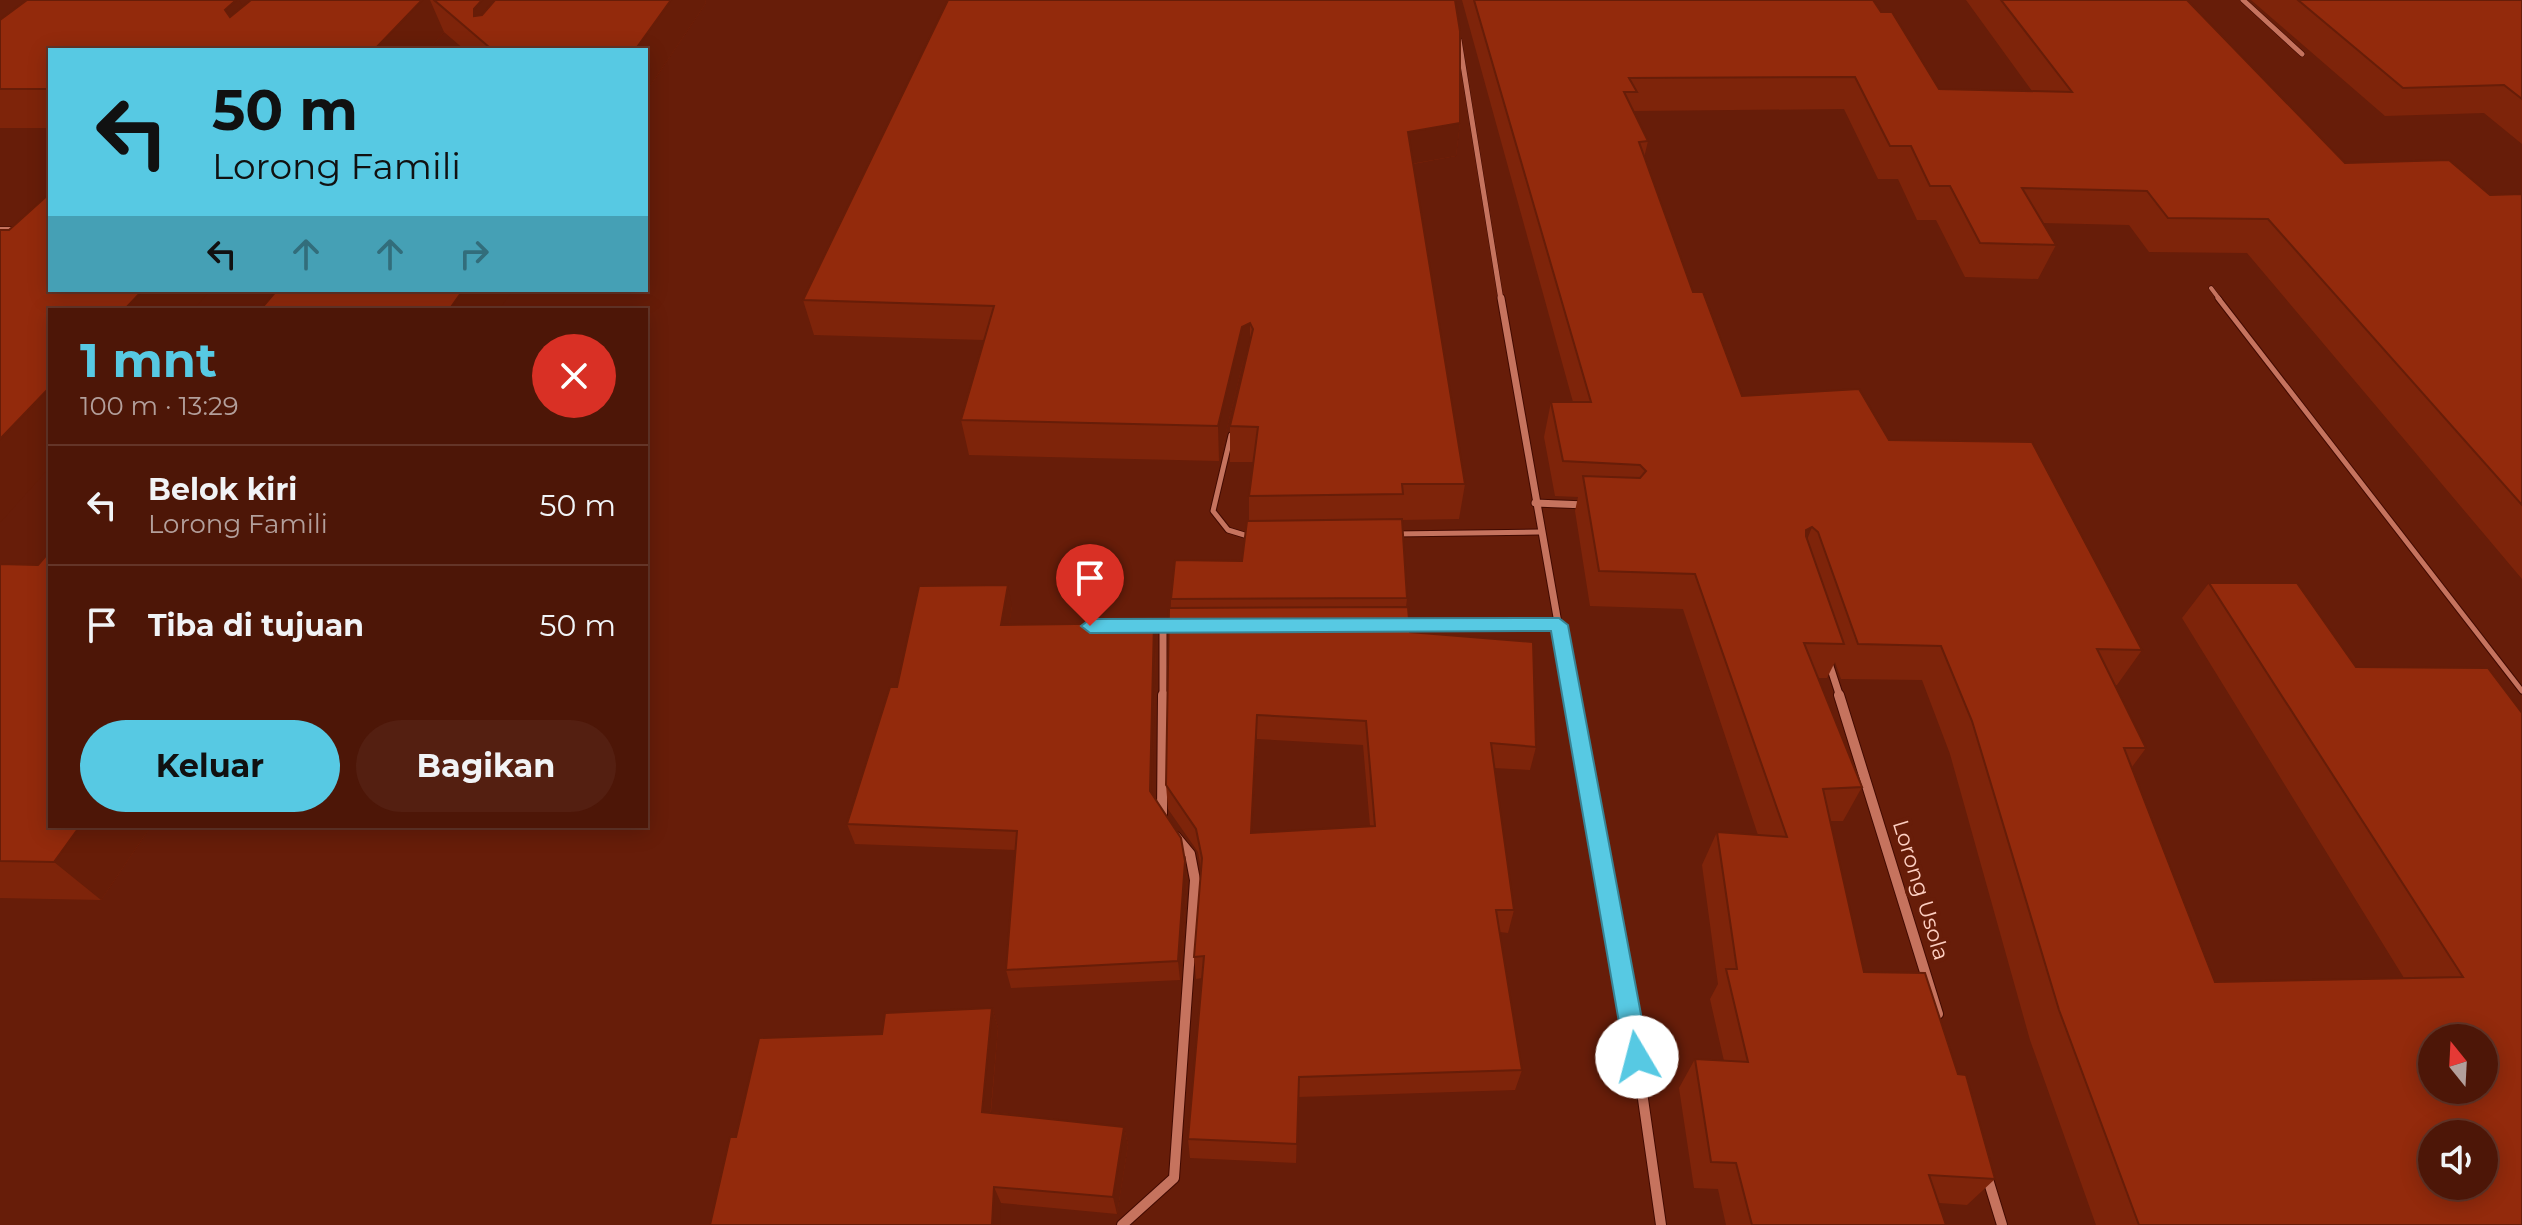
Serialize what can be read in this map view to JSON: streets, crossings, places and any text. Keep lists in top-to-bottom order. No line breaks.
{"streets":{"street":["Lorong Usola"]},"north":"top","page":{"turn":["50 m","Lorong Famili"],"heading":["1 mnt","100 m · 13:29"],"list":[{"name":"Belok kiri","note":"Lorong Famili","value":"50 m"},{"name":"Tiba di tujuan","value":"50 m"}],"buttons":["Keluar","Bagikan"]}}
